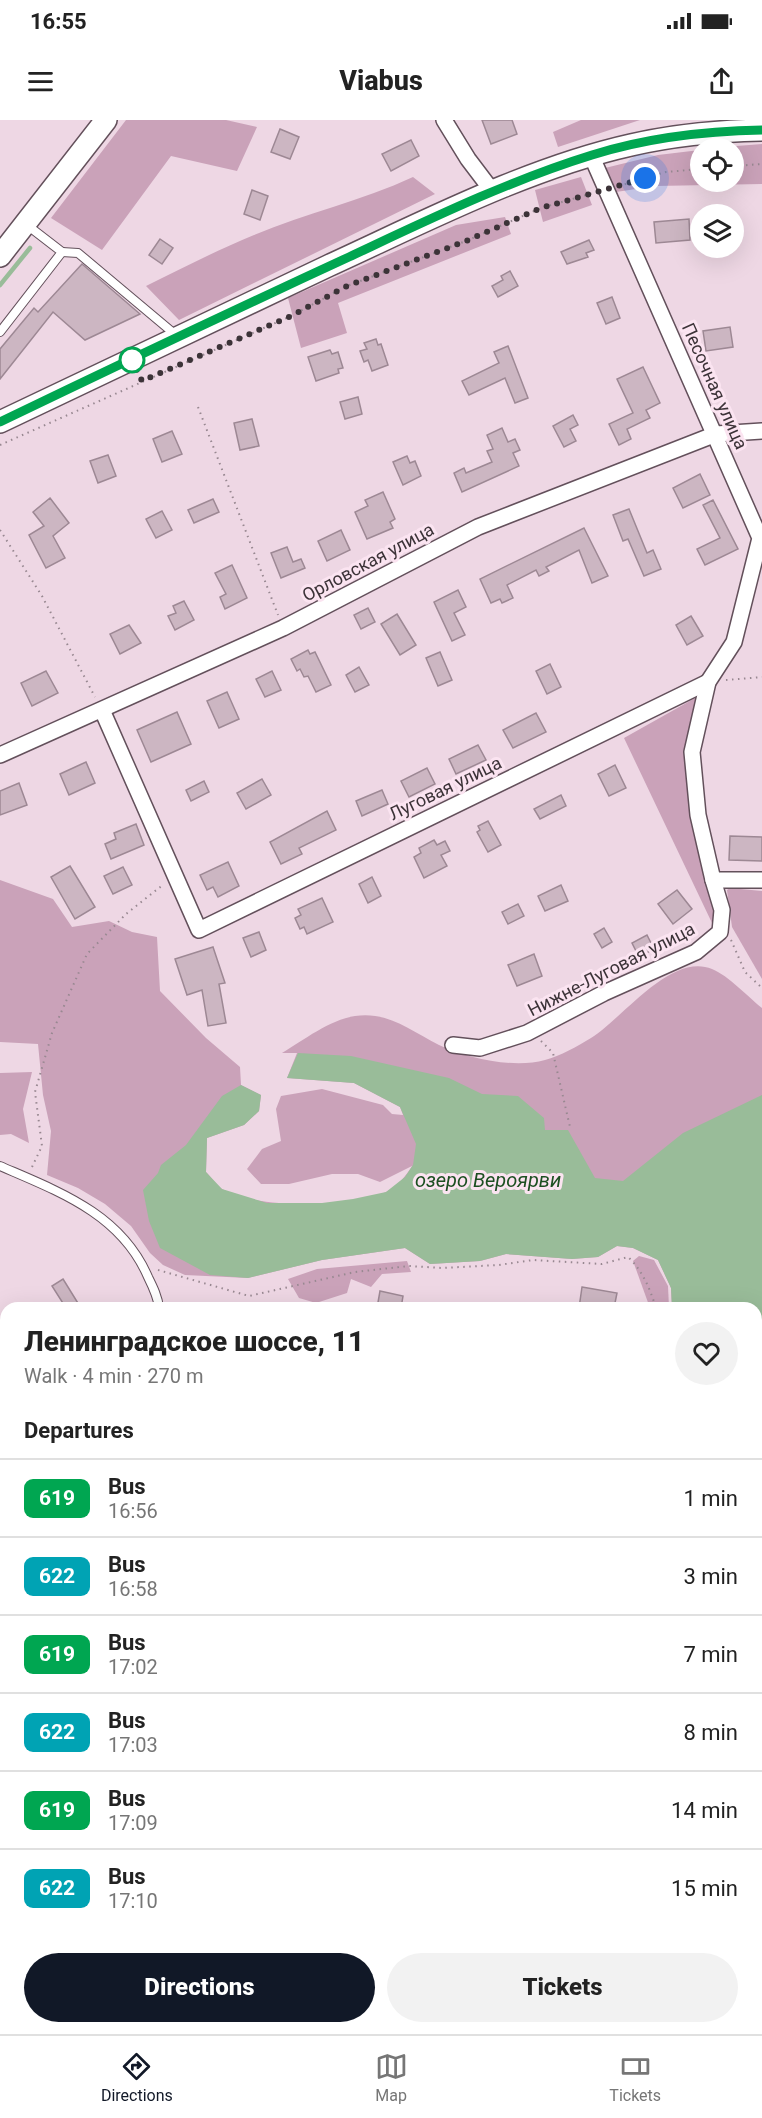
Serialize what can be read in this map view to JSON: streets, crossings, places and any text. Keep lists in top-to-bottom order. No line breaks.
{"streets":{"street":["Песочная улица","Орловская улица","Луговая улица","Нижне-Луговая улица"]},"crossings":[["Песочная улица","Орловская улица"],["Песочная улица","Луговая улица"],["Песочная улица","Нижне-Луговая улица"]],"water":["озеро Вероярви"],"lines":["bus line 619"],"page":{"status":"16:55","header":"Viabus","heading":[["Ленинградское шоссе, 11","Walk · 4 min · 270 m"],"Departures"],"list":[{"mark":"619","name":"Bus","note":"16:56","value":"1 min"},{"mark":"622","name":"Bus","note":"16:58","value":"3 min"},{"mark":"619","name":"Bus","note":"17:02","value":"7 min"},{"mark":"622","name":"Bus","note":"17:03","value":"8 min"},{"mark":"619","name":"Bus","note":"17:09","value":"14 min"},{"mark":"622","name":"Bus","note":"17:10","value":"15 min"}],"buttons":["Directions","Tickets"],"tabs":["Directions","Map","Tickets"]}}
